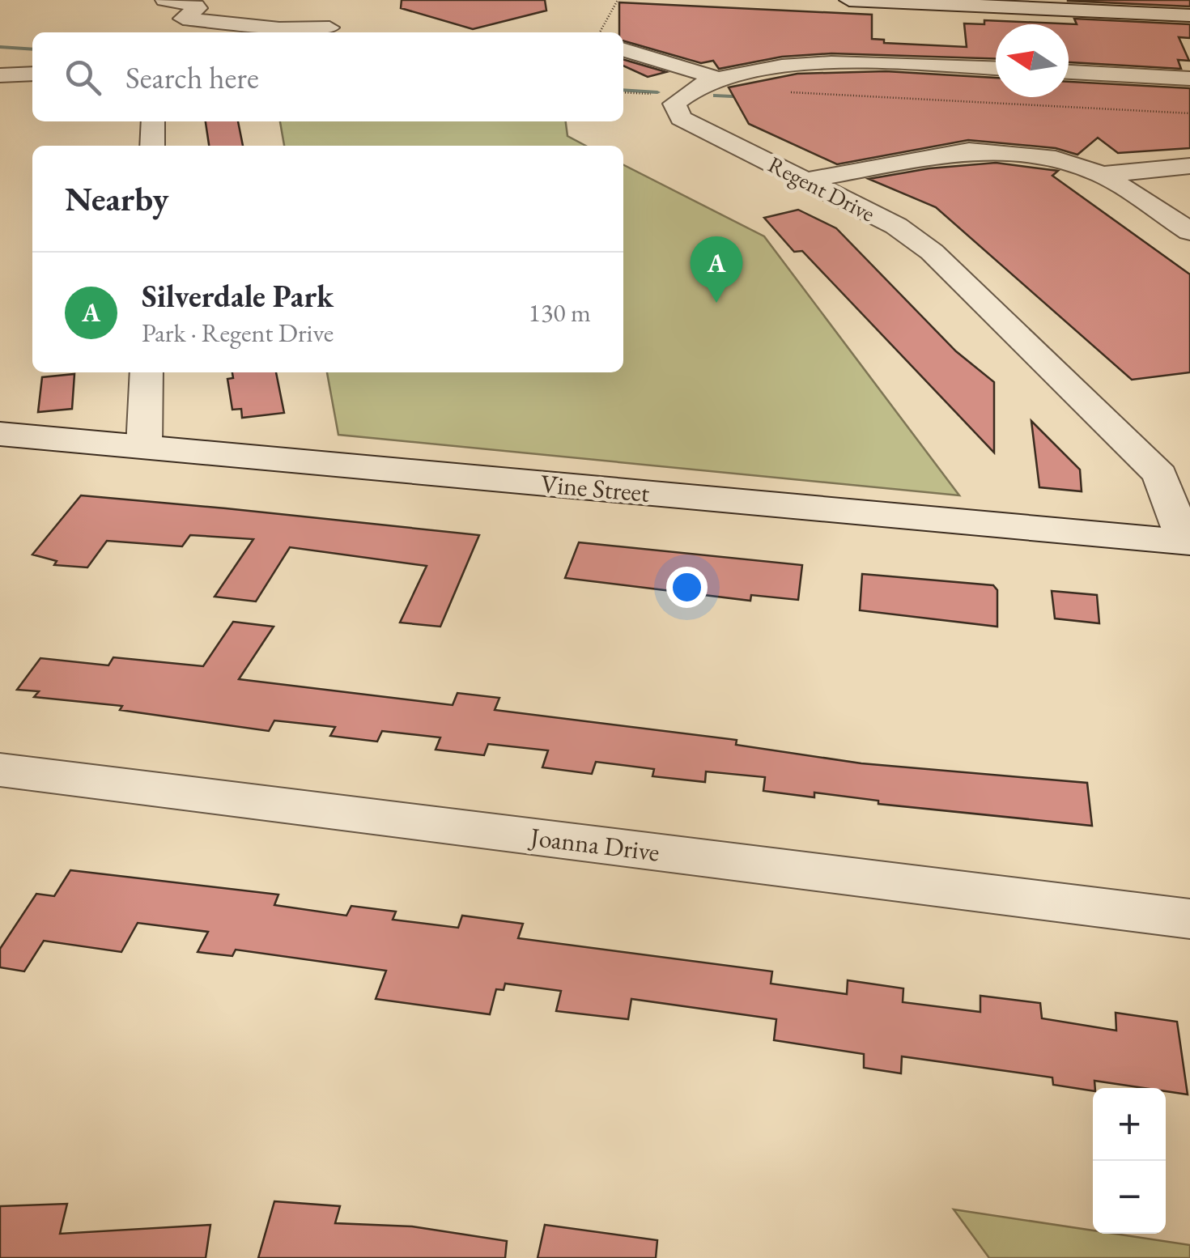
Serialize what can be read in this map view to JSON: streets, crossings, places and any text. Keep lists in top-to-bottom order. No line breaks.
{"streets":{"street":["Regent Drive","Vine Street","Joanna Drive"]},"crossings":[["Regent Drive","Vine Street"]],"north":"left","page":{"search":"Search here","heading":"Nearby","pins":"A","list":[{"mark":"A","name":"Silverdale Park","note":"Park · Regent Drive","value":"130 m"}],"map_buttons":["+","−"]}}
